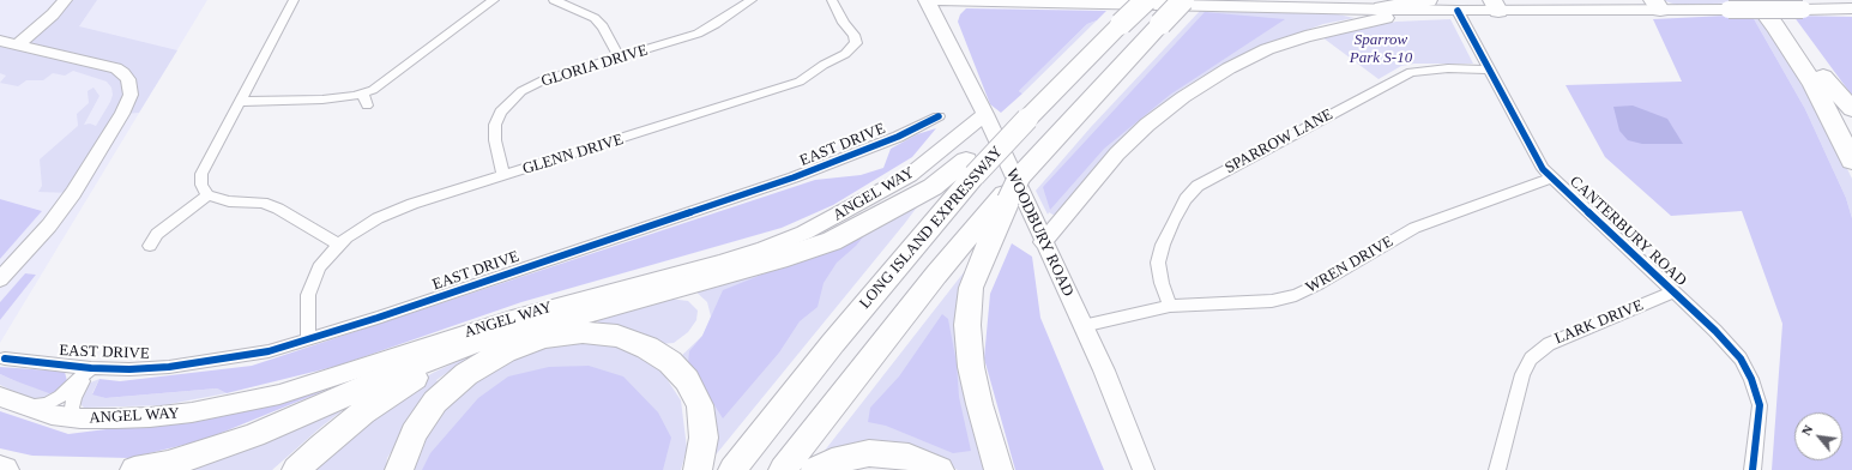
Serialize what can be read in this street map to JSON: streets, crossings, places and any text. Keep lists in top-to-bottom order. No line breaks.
{"streets":{"highway":["LONG ISLAND EXPRESSWAY"],"main road":["ANGEL WAY","WOODBURY ROAD"],"street":["GLORIA DRIVE","SPARROW LANE","EAST DRIVE","GLENN DRIVE","CANTERBURY ROAD","WREN DRIVE","LARK DRIVE"]},"crossings":[["GLORIA DRIVE","GLENN DRIVE"],["SPARROW LANE","CANTERBURY ROAD"],["SPARROW LANE","WREN DRIVE"],["EAST DRIVE","GLENN DRIVE"],["ANGEL WAY","WOODBURY ROAD"],["CANTERBURY ROAD","WREN DRIVE"],["CANTERBURY ROAD","LARK DRIVE"],["WOODBURY ROAD","WREN DRIVE"]],"parks":["Sparrow Park S-10"],"north":"top left"}
